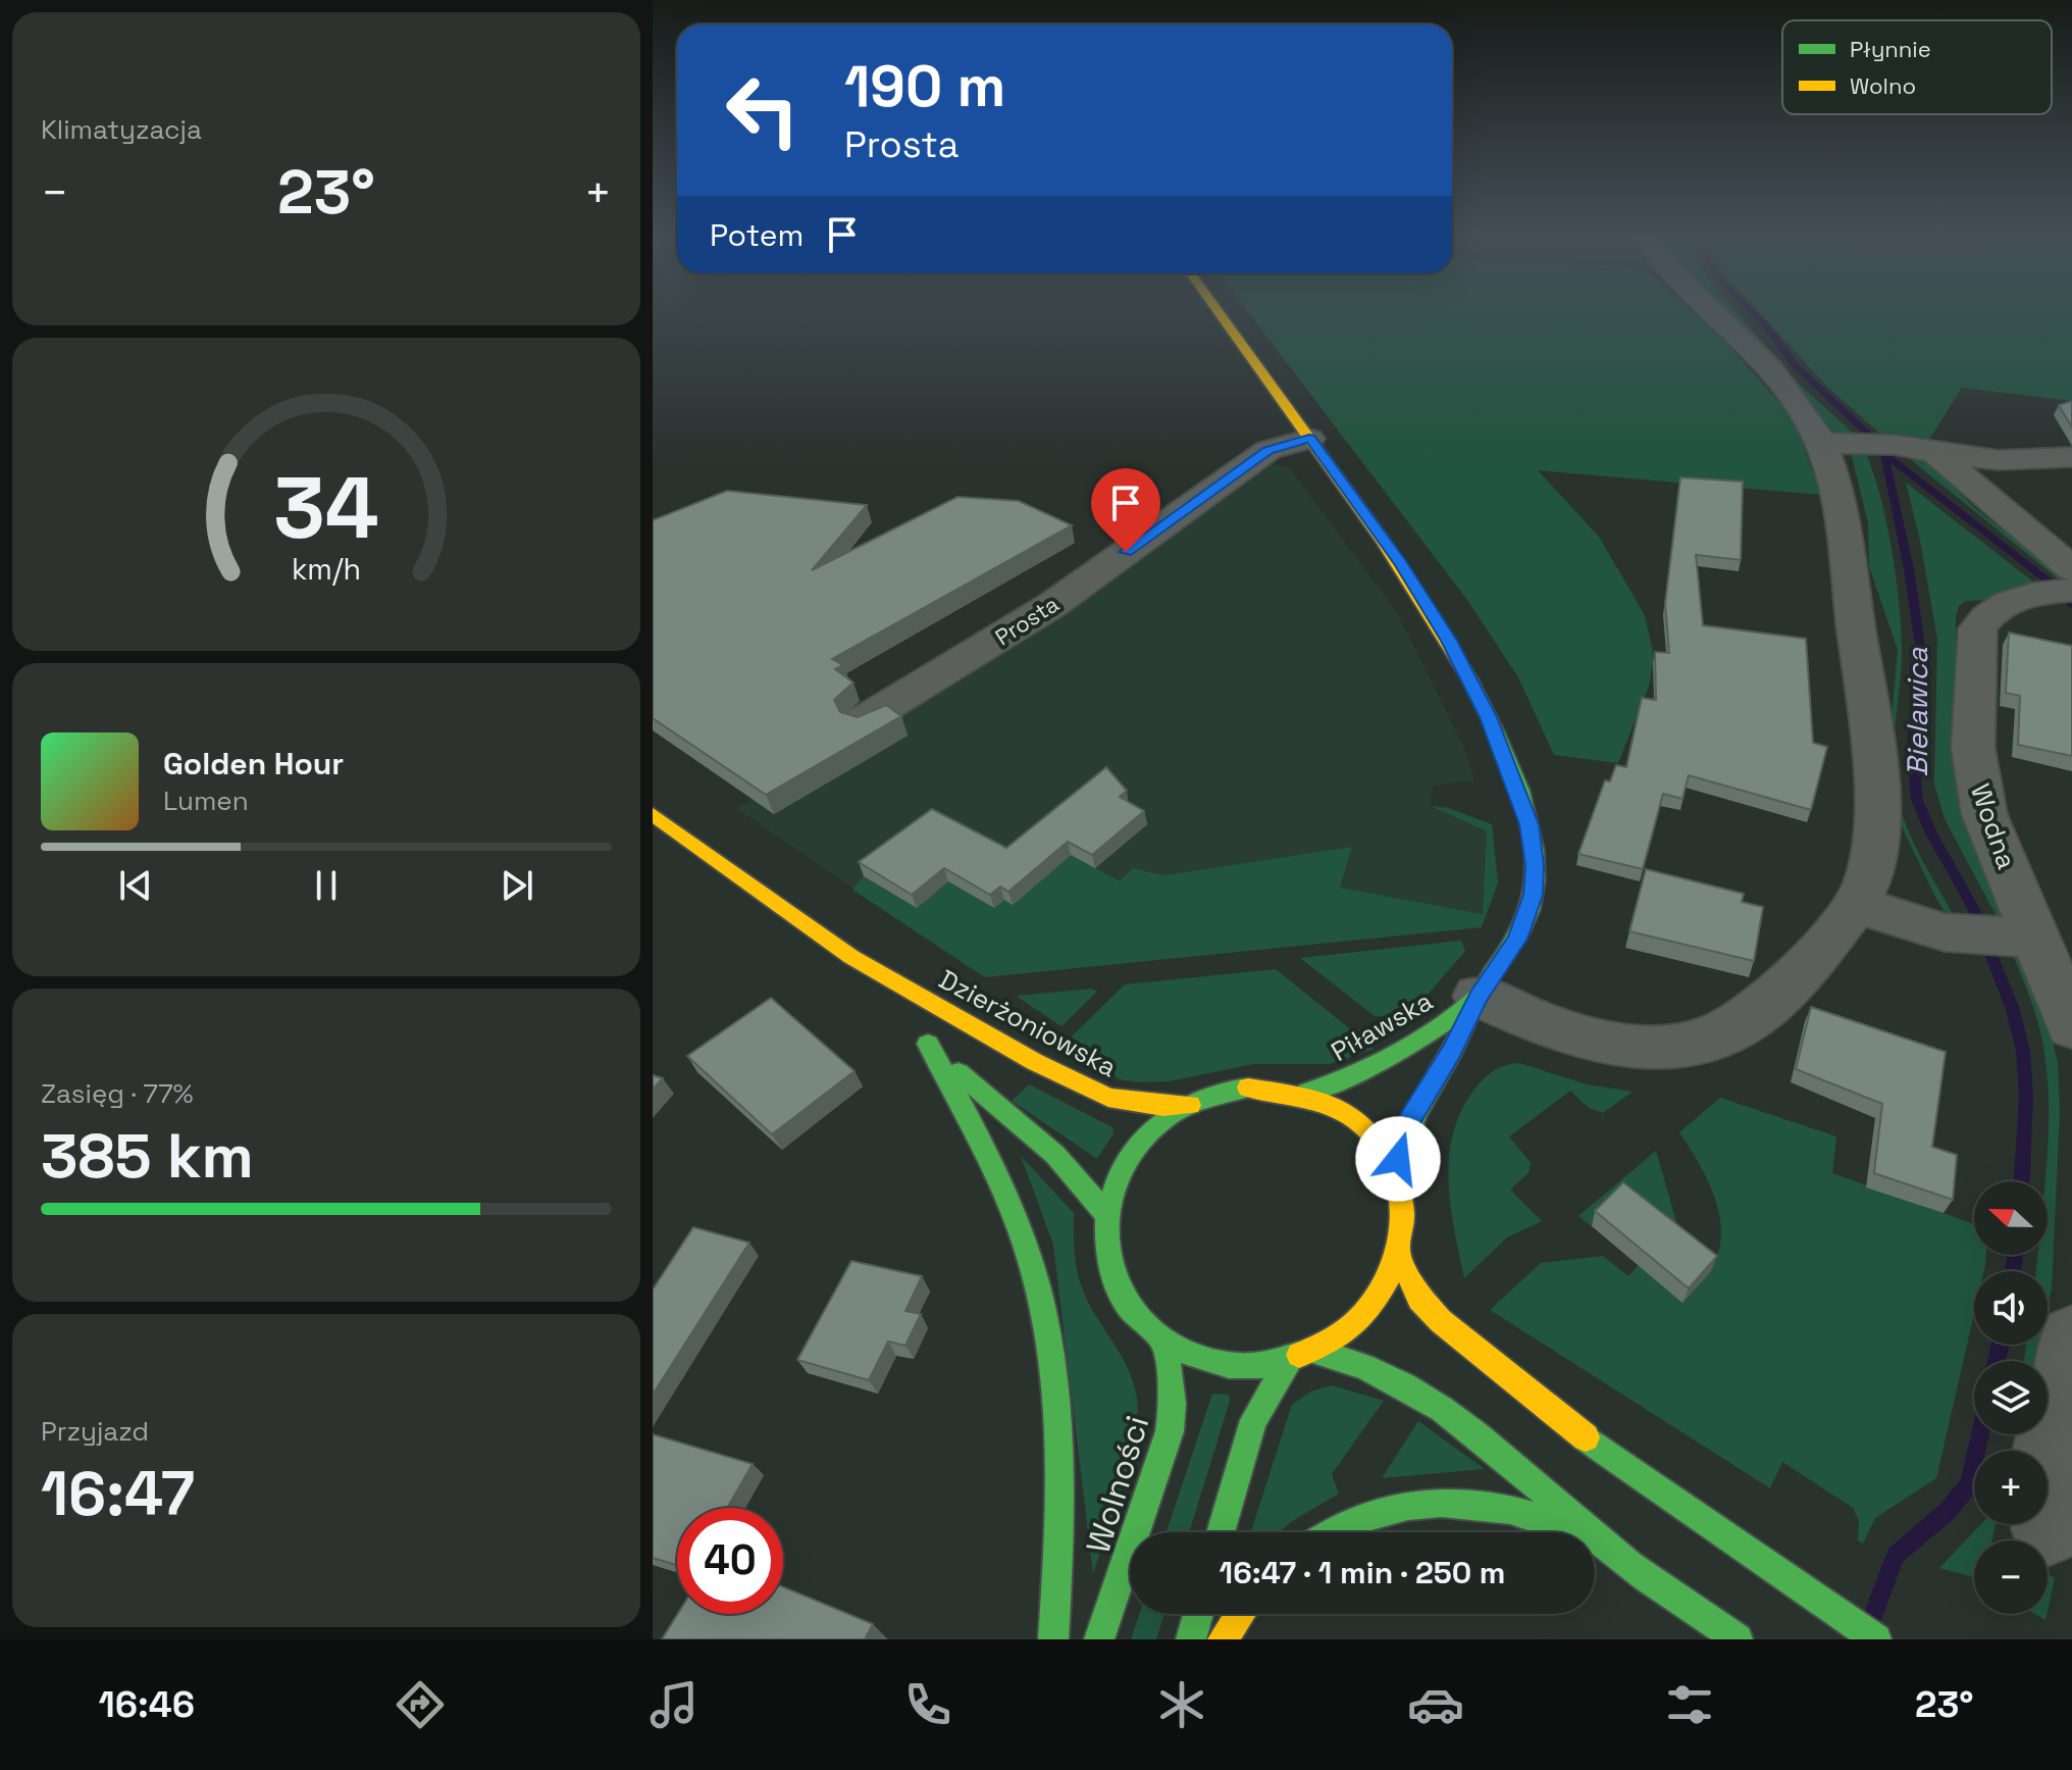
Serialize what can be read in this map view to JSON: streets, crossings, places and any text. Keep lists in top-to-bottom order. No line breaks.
{"streets":{"street":["Prosta","Wodna","Dzierżoniowska","Piławska","Wolności"]},"crossings":[["Prosta","Piławska"],["Dzierżoniowska","Piławska"],["Dzierżoniowska","Wolności"],["Piławska","Wolności"]],"water":["Bielawica"],"legend":["Płynnie","Wolno"],"north":"left","page":{"tile":["Klimatyzacja",["Zasięg · 77%","385 km"],["Przyjazd","16:47"]],"turn":["190 m","Prosta"],"heat":["−","23°","+"],"then":"Potem","song":["Golden Hour","Lumen"],"map_buttons":["+","−"],"limit":"40","trip":"16:47 · 1 min · 250 m","tabs":["16:46","23°"],"gauge":["34","km/h"]}}
